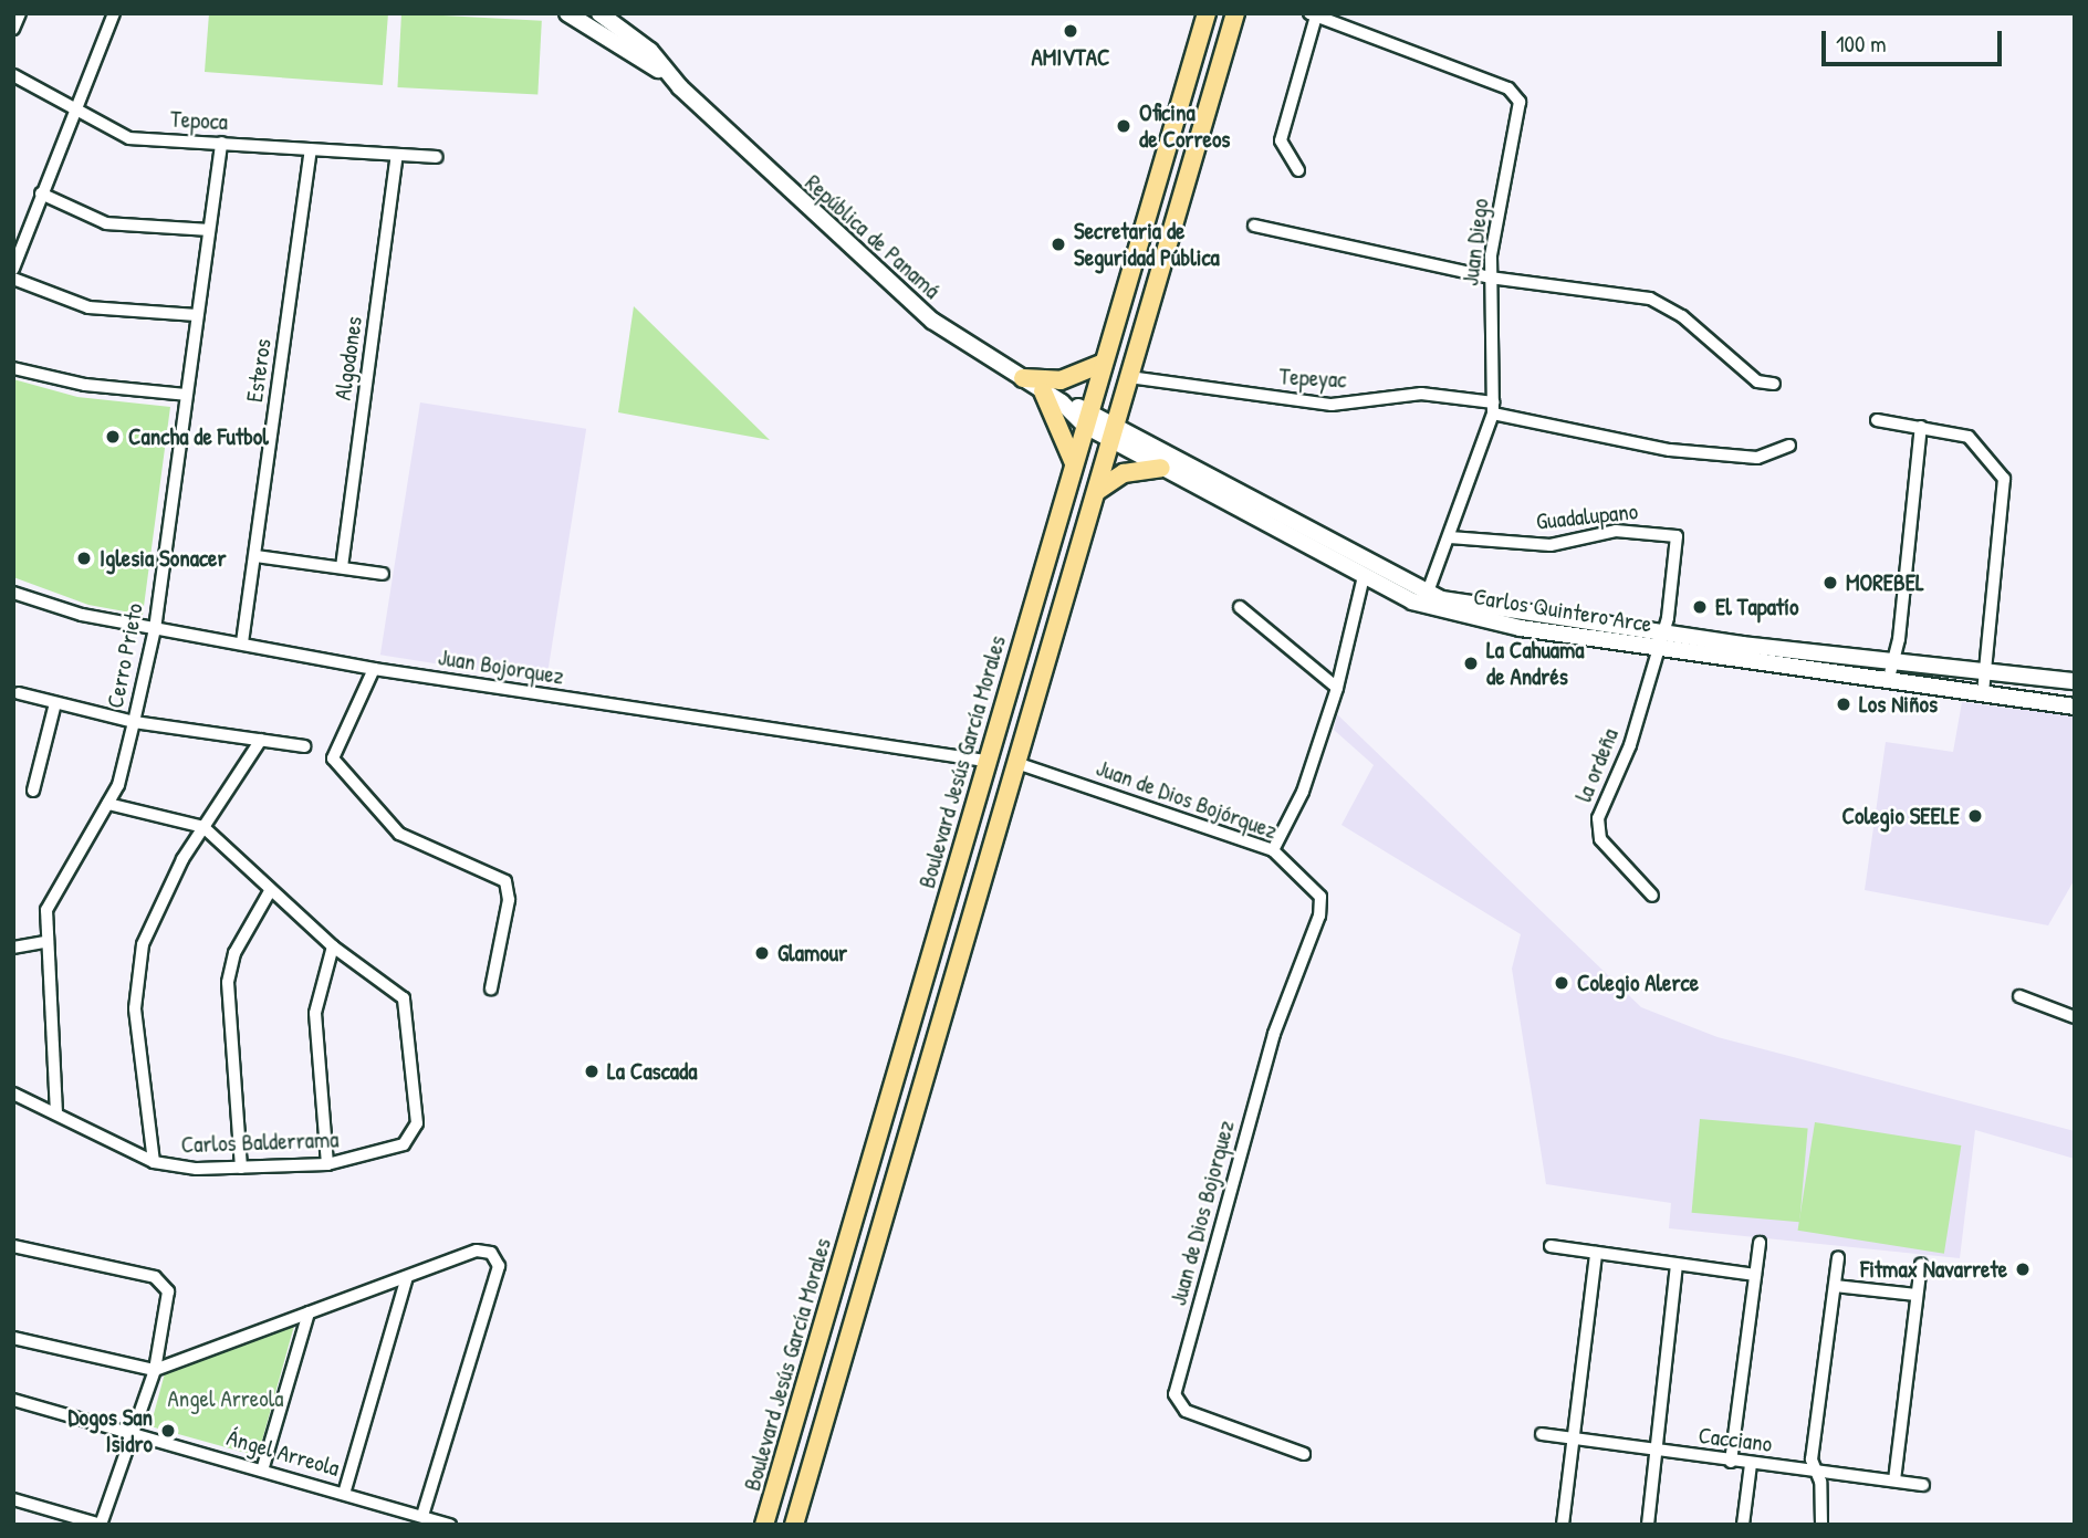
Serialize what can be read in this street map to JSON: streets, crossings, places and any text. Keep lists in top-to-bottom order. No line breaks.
{"streets":{"main road":["República de Panamá","Carlos Quintero Arce","Boulevard Jesús García Morales"],"street":["Tepoca","Juan Diego","Algodones","Esteros","Tepeyac","Guadalupano","Cerro Prieto","Juan Bojorquez","la ordeña","Juan de Dios Bojórquez","Carlos Balderrama","Juan de Dios Bojorquez","Cacciano","Ángel Arreola"]},"crossings":[["Tepoca","Algodones"],["Tepoca","Esteros"],["Tepoca","Cerro Prieto"],["República de Panamá","Carlos Quintero Arce"],["República de Panamá","Boulevard Jesús García Morales"],["Juan Diego","Tepeyac"],["Juan Diego","Guadalupano"],["Juan Diego","Carlos Quintero Arce"],["Esteros","Juan Bojorquez"],["Guadalupano","Carlos Quintero Arce"],["Guadalupano","la ordeña"],["Carlos Quintero Arce","Boulevard Jesús García Morales"],["Carlos Quintero Arce","la ordeña"],["Cerro Prieto","Juan Bojorquez"],["Cerro Prieto","Carlos Balderrama"],["Juan Bojorquez","Boulevard Jesús García Morales"],["Juan de Dios Bojórquez","Juan de Dios Bojorquez"]],"parks":["Angel Arreola"],"places":["AMIVTAC","Oficina de Correos","Secretaria de Seguridad Pública","Cancha de Futbol","Iglesia Sonacer","MOREBEL","El Tapatío","La Cahuama de Andrés","Los Niños","Colegio SEELE","Glamour","Colegio Alerce","La Cascada","Fitmax Navarrete","Dogos San Isidro"],"scale_bar":"100 m"}
